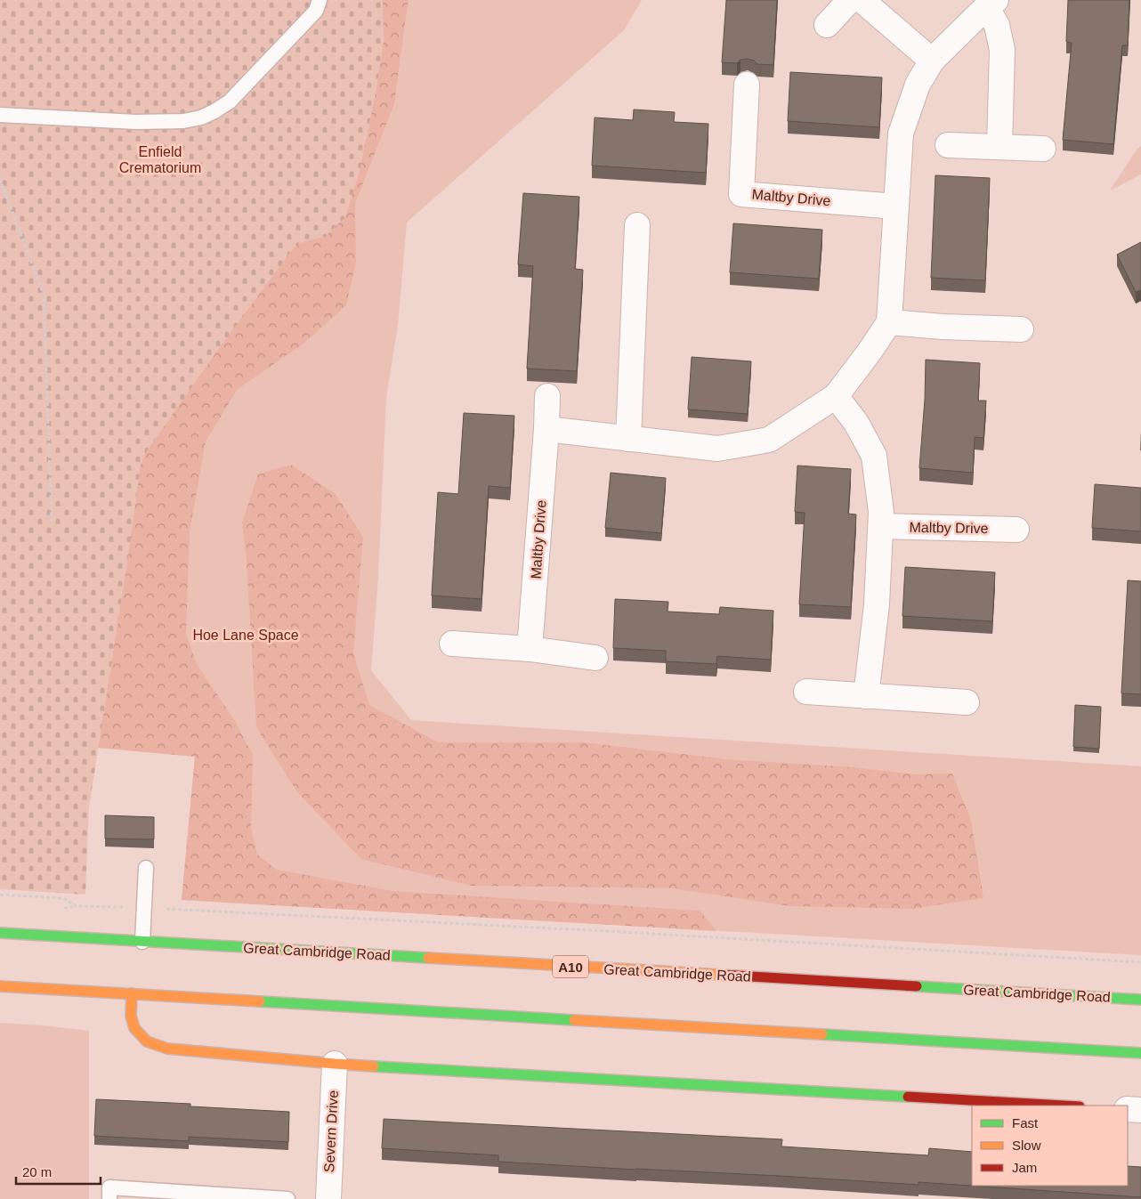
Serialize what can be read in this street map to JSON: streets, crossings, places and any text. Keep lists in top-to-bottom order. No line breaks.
{"streets":{"main road":["Great Cambridge Road","A10"],"street":["Maltby Drive","Severn Drive"]},"parks":["Enfield Crematorium","Hoe Lane Space"],"legend":["Fast","Slow","Jam"],"scale_bar":"20 m"}
